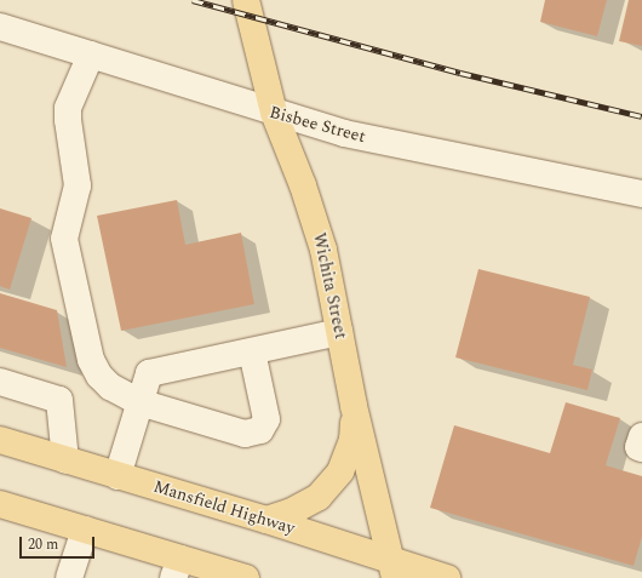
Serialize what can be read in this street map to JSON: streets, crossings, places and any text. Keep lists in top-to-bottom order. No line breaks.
{"streets":{"main road":["Wichita Street","Mansfield Highway"],"street":["Bisbee Street"]},"crossings":[["Bisbee Street","Wichita Street"],["Wichita Street","Mansfield Highway"]],"scale_bar":"20 m"}
